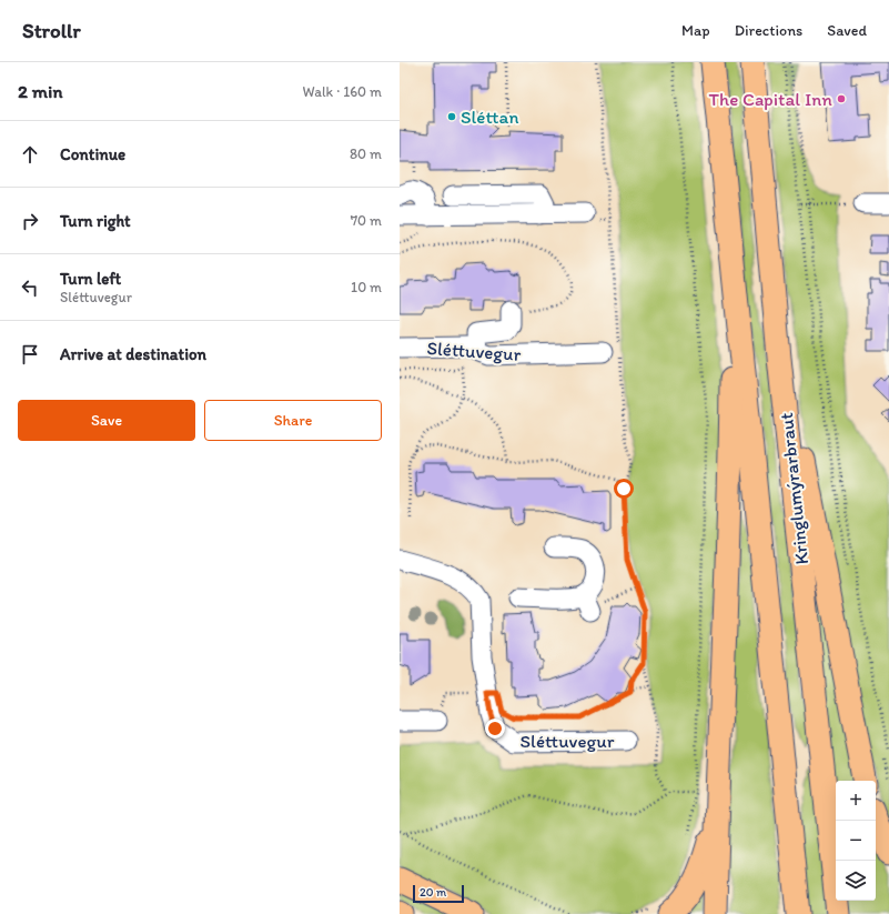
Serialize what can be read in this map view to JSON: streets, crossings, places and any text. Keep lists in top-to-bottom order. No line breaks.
{"streets":{"main road":["Kringlumýrarbraut"],"street":["Sléttuvegur"]},"places":["The Capital Inn","Sléttan"],"scale_bar":"20 m","page":{"header":"Strollr","nav":["Map","Directions","Saved"],"heading":["2 min","Walk · 160 m"],"list":[["Continue","80 m"],["Turn right","70 m"],["Turn left","Sléttuvegur","10 m"],"Arrive at destination"],"buttons":["Save","Share"],"map_buttons":["+","−"],"scale":"20 m"}}
